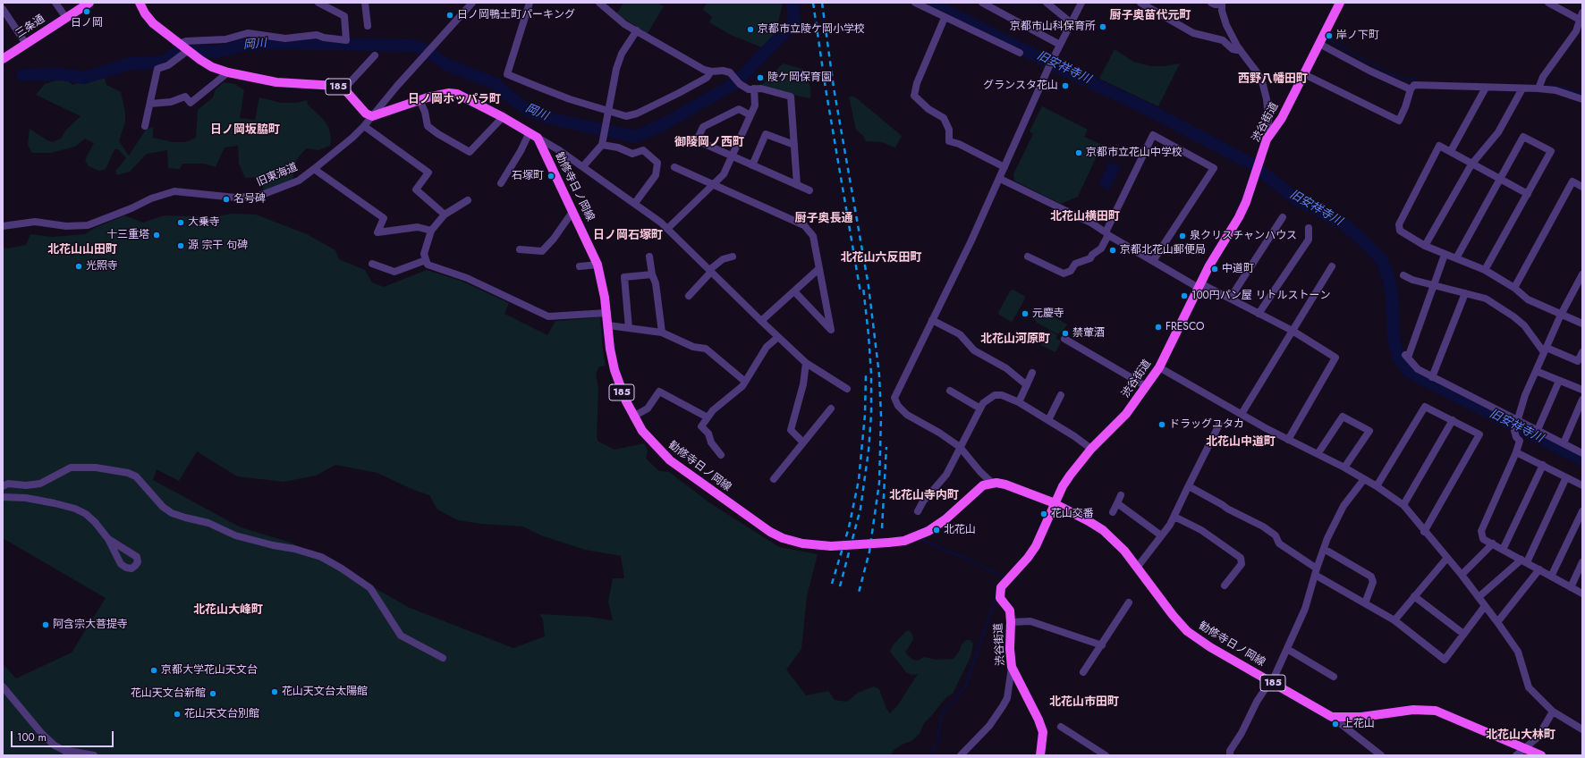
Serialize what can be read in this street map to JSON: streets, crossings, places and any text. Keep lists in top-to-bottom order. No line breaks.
{"streets":{"main road":["三条通","185","渋谷街道","勧修寺日ノ岡線"],"street":["旧東海道"]},"crossings":[["185","旧東海道"],["185","勧修寺日ノ岡線"],["渋谷街道","勧修寺日ノ岡線"],["旧東海道","勧修寺日ノ岡線"]],"districts":["厨子奥苗代元町","西野八幡田町","日ノ岡ホッパラ町","日ノ岡坂脇町","御陵岡ノ西町","北花山横田町","厨子奥長通","日ノ岡石塚町","北花山山田町","北花山六反田町","北花山河原町","北花山中道町","北花山寺内町","北花山大峰町","北花山市田町","北花山大林町"],"water":["岡川","旧安祥寺川"],"places":["日ノ岡","日ノ岡鴨土町パーキング","京都市山科保育所","京都市立陵ケ岡小学校","岸ノ下町","陵ケ岡保育園","グランスタ花山","京都市立花山中学校","石塚町","名号碑","大乗寺","十三重塔","泉クリスチャンハウス","源 宗干 句碑","京都北花山郵便局","光照寺","中道町","100円パン屋 リトルストーン","元慶寺","FRESCO","禁葷酒","ドラッグユタカ","花山交番","北花山","阿含宗大菩提寺","京都大学花山天文台","花山天文台太陽館","花山天文台新館","花山天文台別館","上花山"],"scale_bar":"100 m"}
